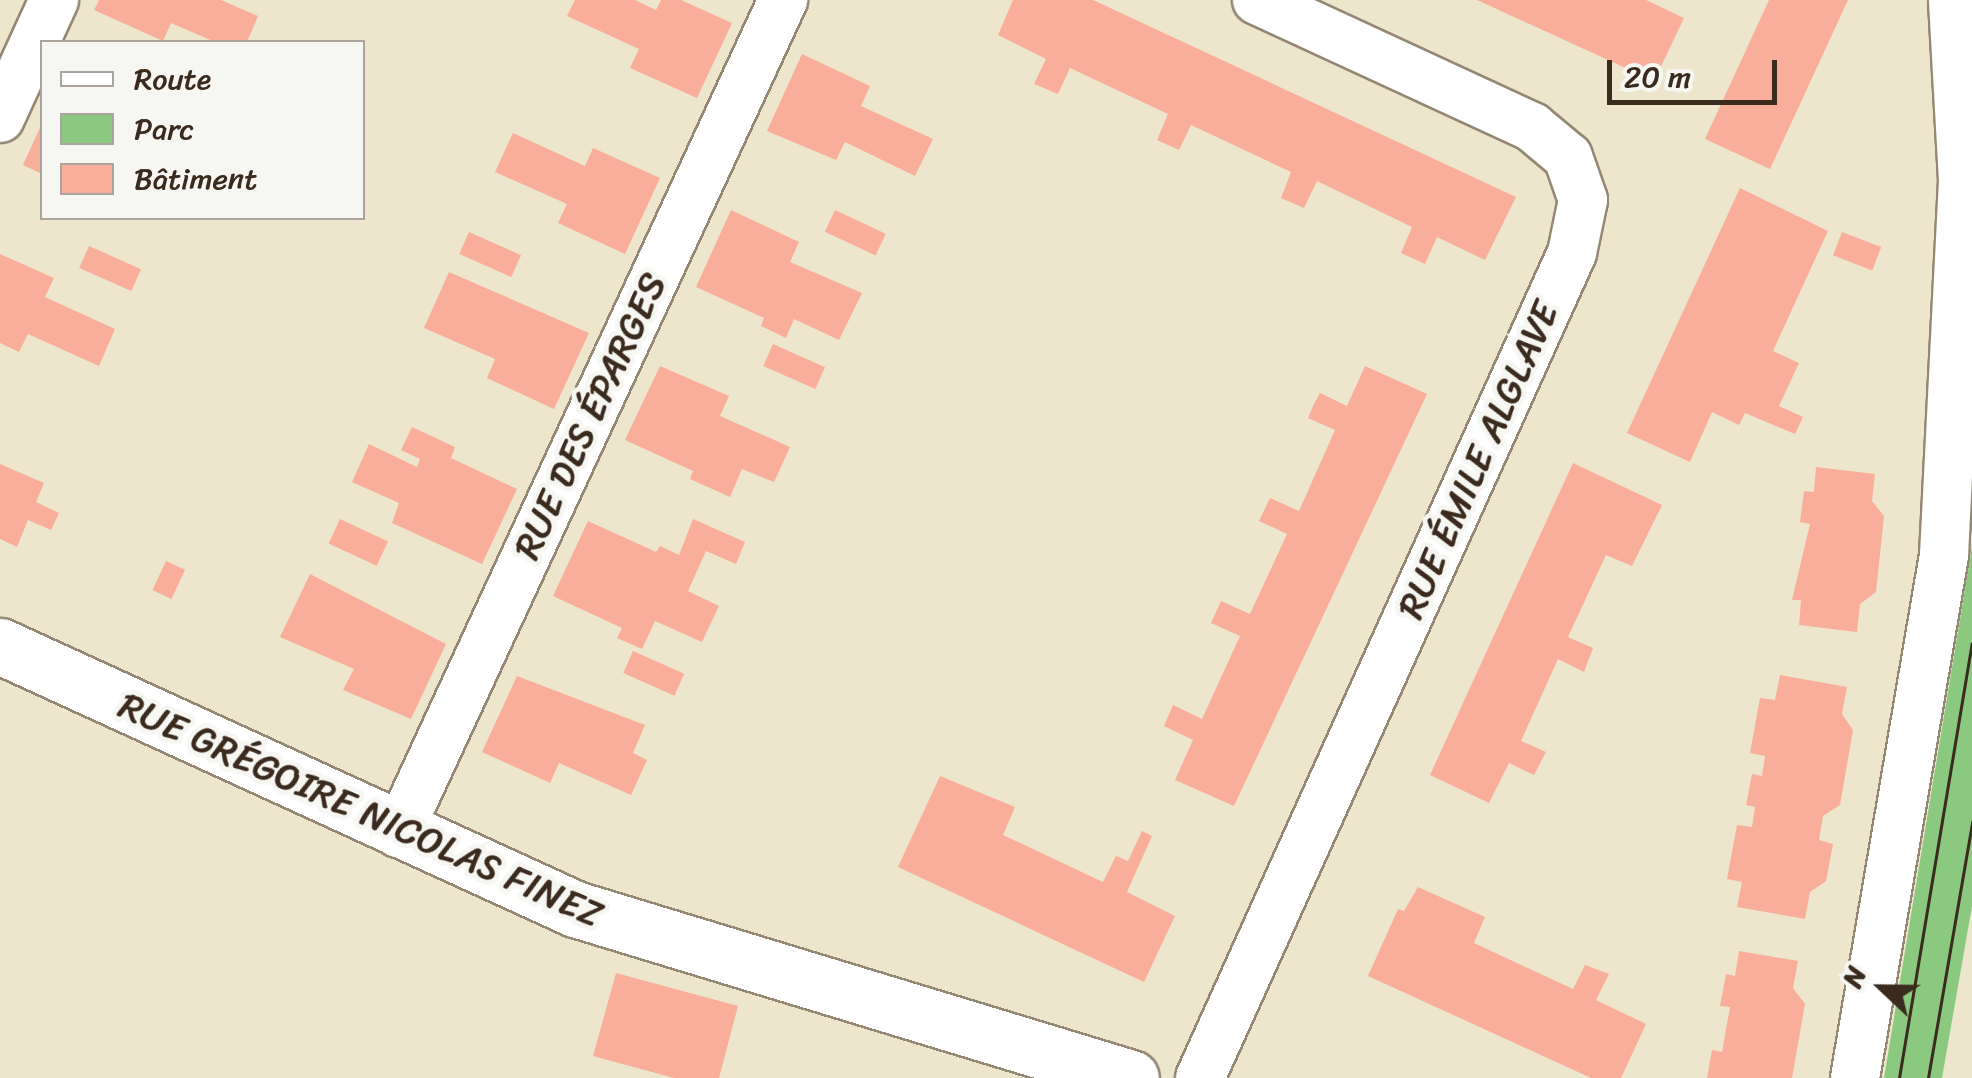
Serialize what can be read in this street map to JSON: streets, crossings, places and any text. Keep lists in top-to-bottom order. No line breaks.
{"streets":{"main road":["RUE GRÉGOIRE NICOLAS FINEZ"],"street":["RUE DES ÉPARGES","RUE ÉMILE ALGLAVE"]},"crossings":[["RUE DES ÉPARGES","RUE GRÉGOIRE NICOLAS FINEZ"]],"legend":["Route","Parc","Bâtiment"],"scale_bar":"20 m","north":"left"}
